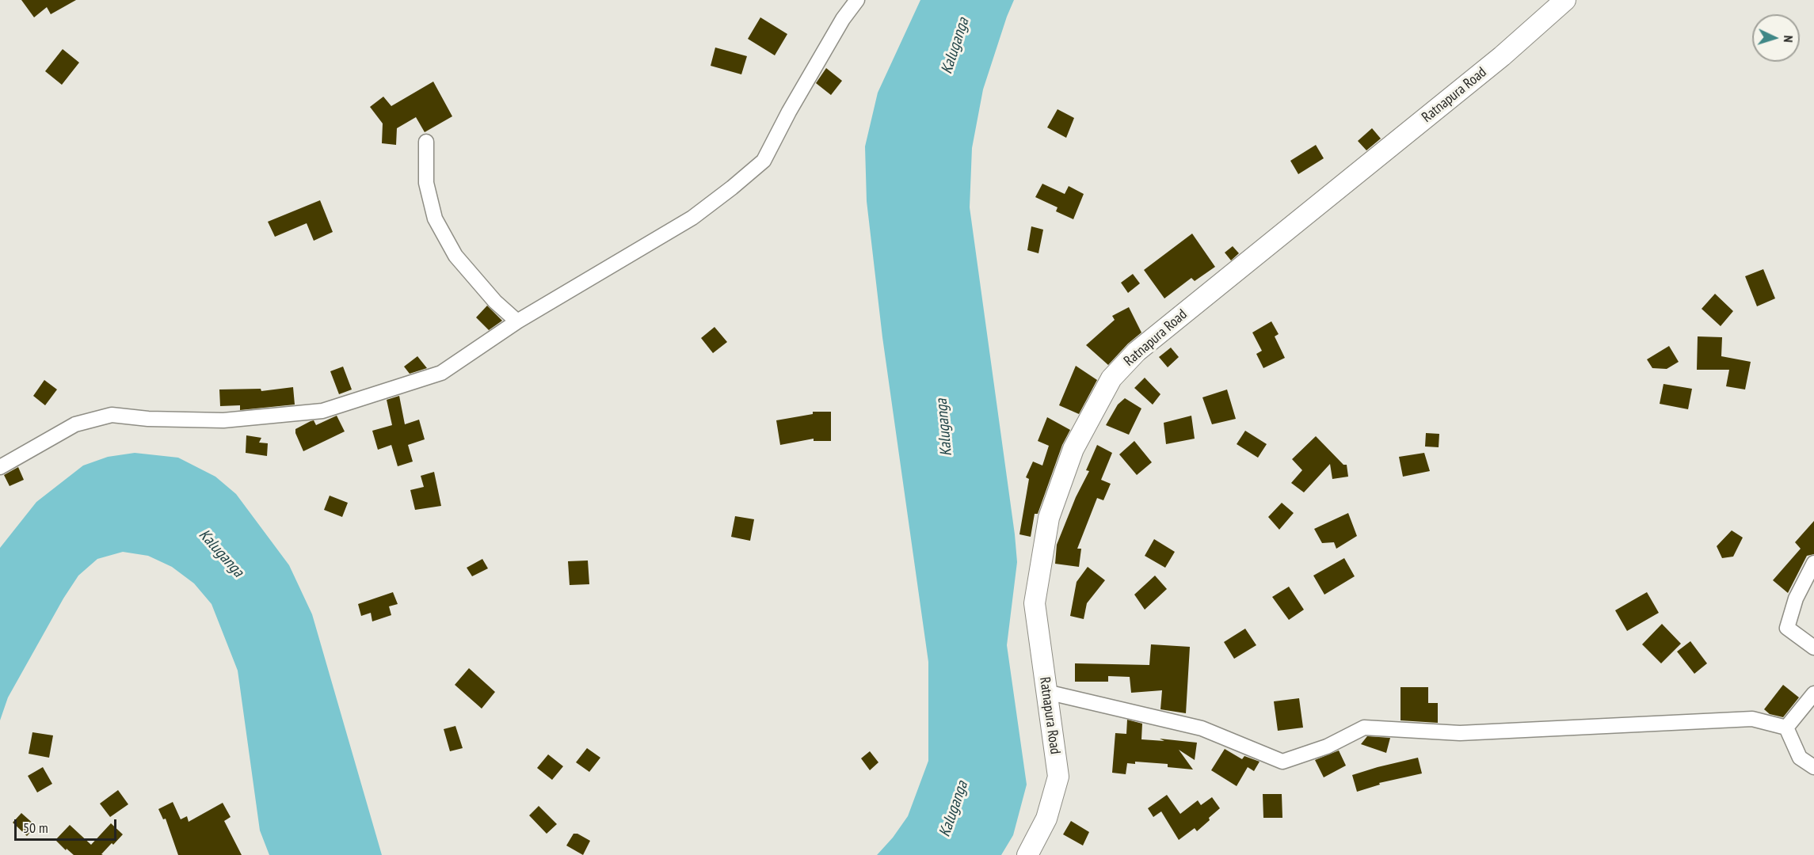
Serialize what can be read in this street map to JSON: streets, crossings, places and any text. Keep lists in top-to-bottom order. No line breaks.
{"streets":{"highway":["Ratnapura Road"]},"water":["Kaluganga"],"scale_bar":"50 m","north":"right"}
